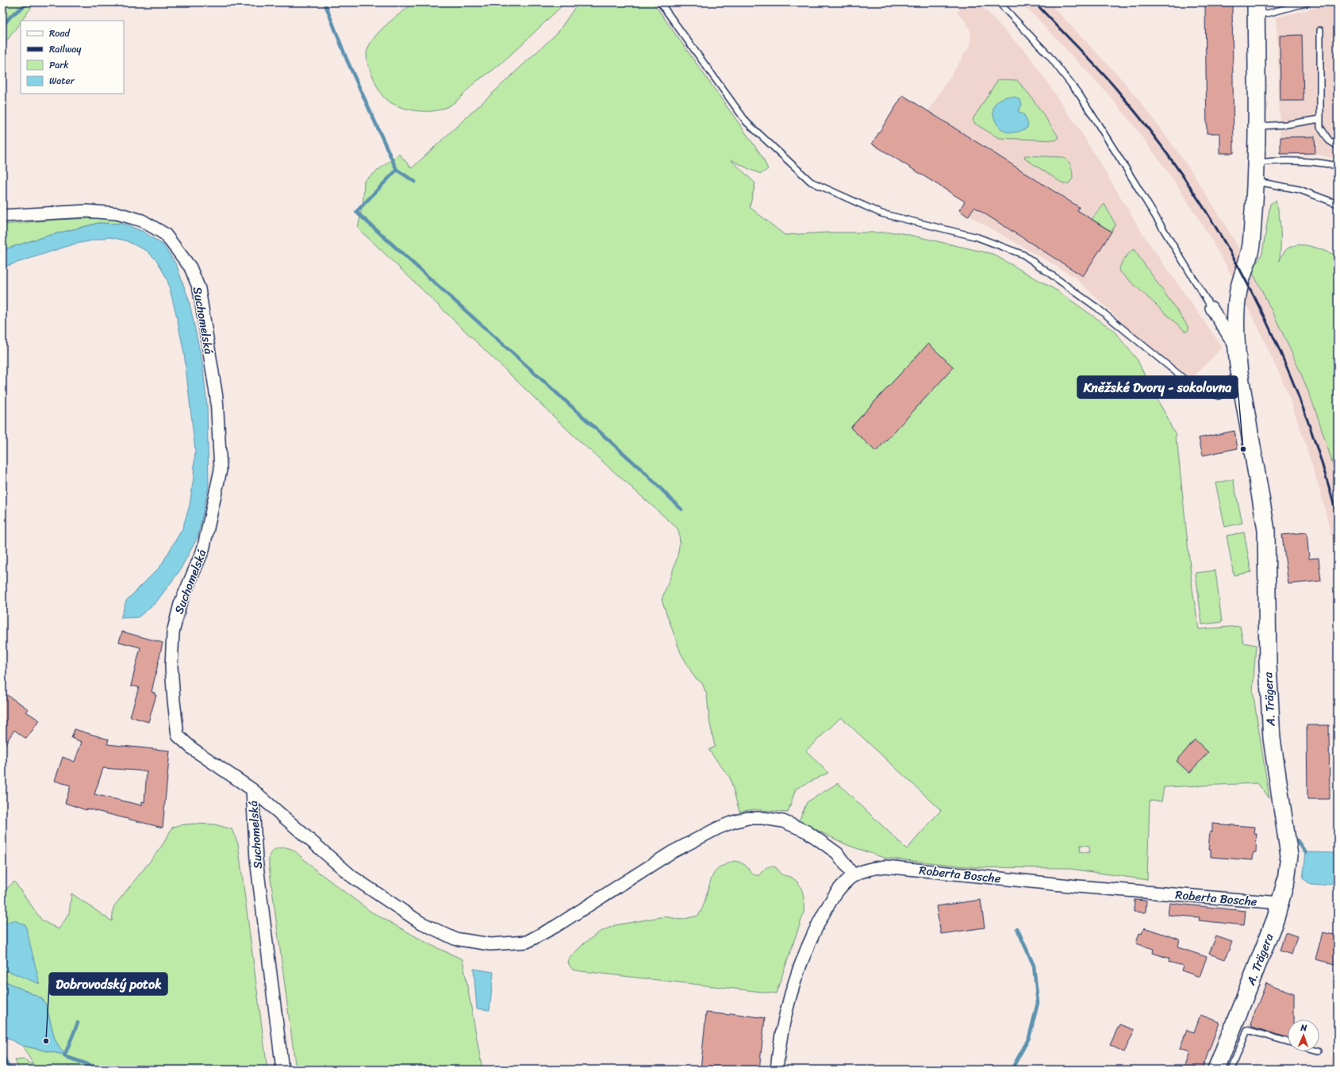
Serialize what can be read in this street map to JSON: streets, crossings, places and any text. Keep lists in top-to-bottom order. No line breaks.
{"streets":{"street":["Suchomelská","A. Trägera","Roberta Bosche"]},"crossings":[["A. Trägera","Roberta Bosche"]],"places":["Kněžské Dvory - sokolovna","Dobrovodský potok"],"legend":["Road","Railway","Park","Water"],"north":"top"}
